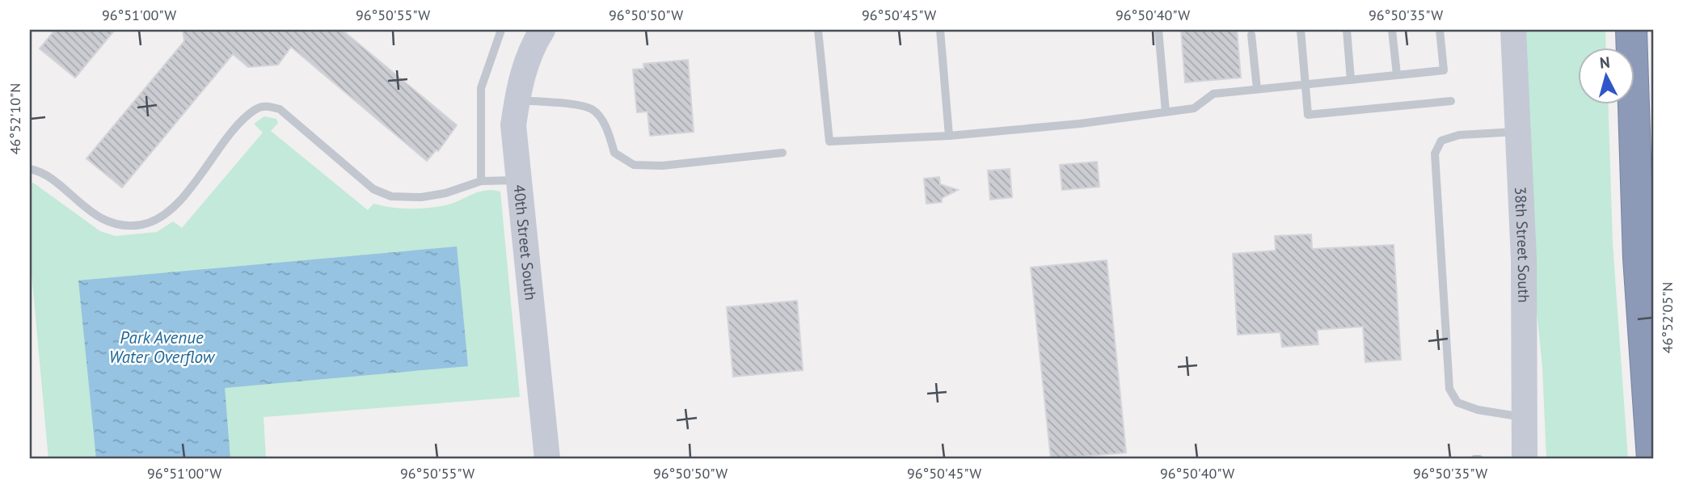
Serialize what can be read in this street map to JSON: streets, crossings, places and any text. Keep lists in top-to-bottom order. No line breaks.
{"streets":{"street":["40th Street South","38th Street South"]},"water":["Park Avenue Water Overflow"],"north":"top","coordinates":["96°51'00\"W","96°50'55\"W","96°50'50\"W","96°50'45\"W","96°50'40\"W","96°50'35\"W","46°52'10\"N","46°52'05\"N"]}
